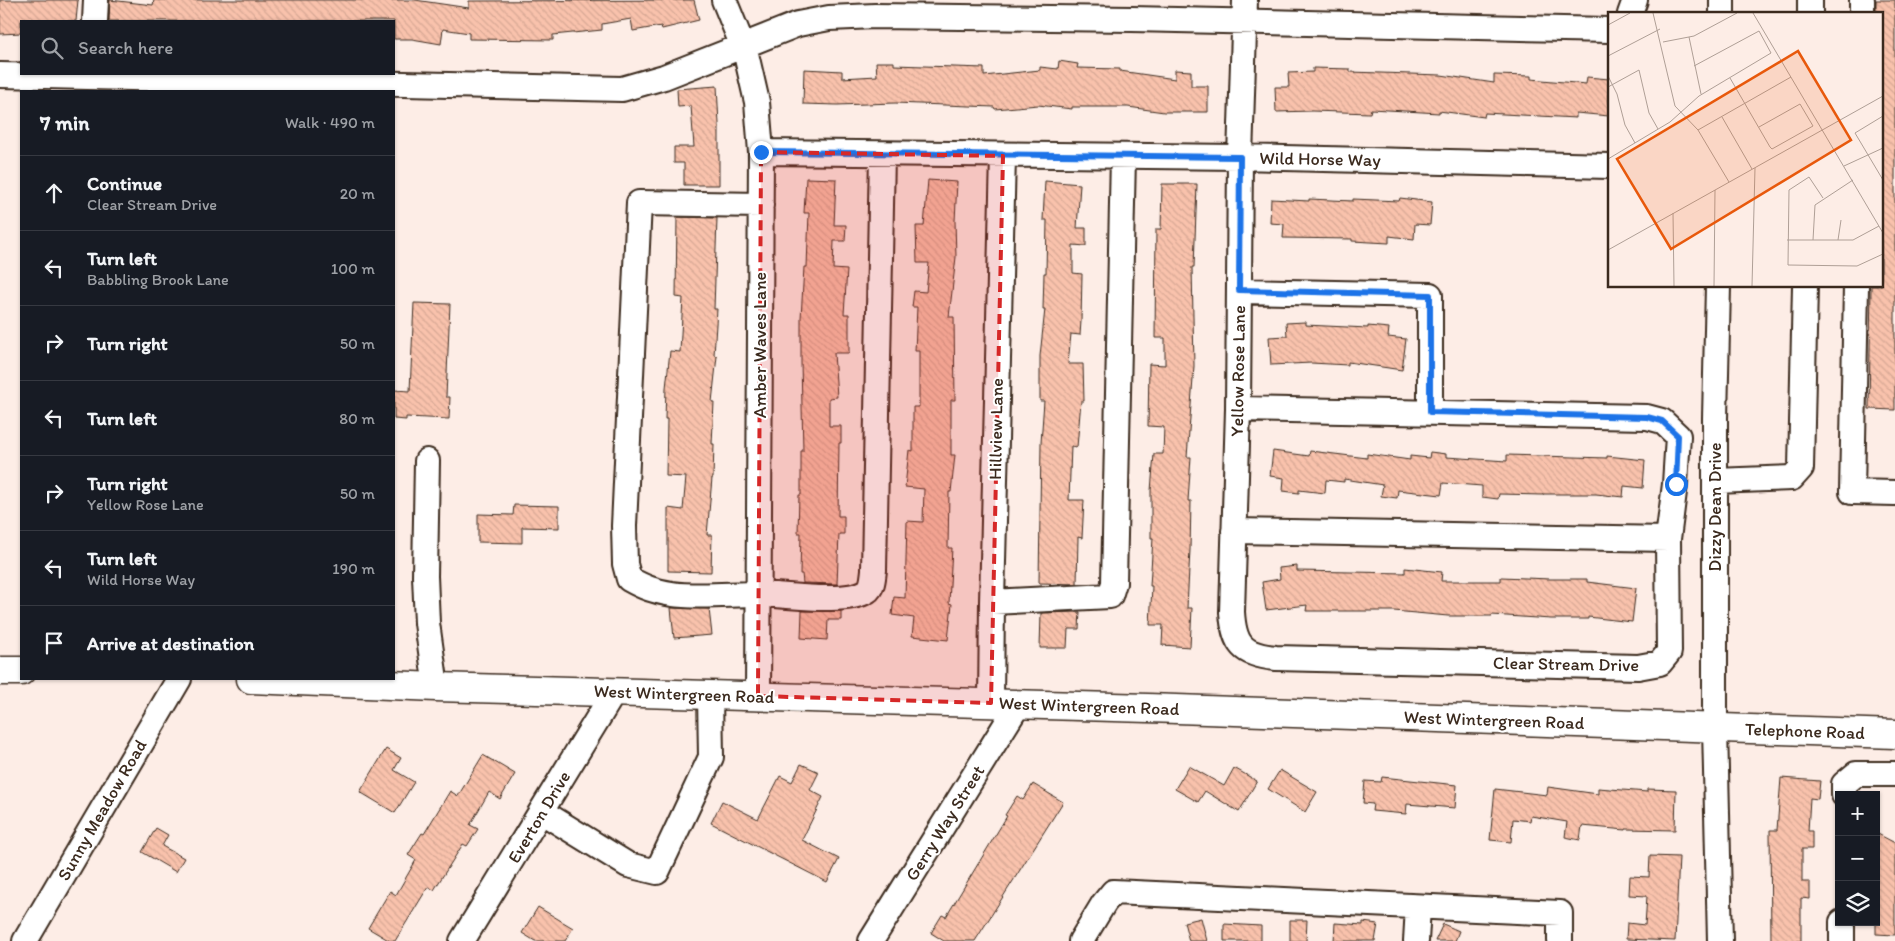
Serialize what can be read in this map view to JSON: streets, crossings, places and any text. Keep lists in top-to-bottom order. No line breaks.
{"streets":{"main road":["West Wintergreen Road","Telephone Road"],"street":["Wild Horse Way","Amber Waves Lane","Yellow Rose Lane","Hillview Lane","Dizzy Dean Drive","Clear Stream Drive","Sunny Meadow Road","Everton Drive","Gerry Way Street"]},"crossings":[["Wild Horse Way","Amber Waves Lane"],["Wild Horse Way","Yellow Rose Lane"],["Wild Horse Way","Hillview Lane"],["Amber Waves Lane","West Wintergreen Road"],["Yellow Rose Lane","Clear Stream Drive"],["Hillview Lane","West Wintergreen Road"],["Dizzy Dean Drive","West Wintergreen Road"],["Dizzy Dean Drive","Telephone Road"],["West Wintergreen Road","Telephone Road"],["West Wintergreen Road","Everton Drive"],["West Wintergreen Road","Gerry Way Street"]],"page":{"search":"Search here","heading":["7 min","Walk · 490 m"],"list":[["Continue","Clear Stream Drive","20 m"],["Turn left","Babbling Brook Lane","100 m"],["Turn right","50 m"],["Turn left","80 m"],["Turn right","Yellow Rose Lane","50 m"],["Turn left","Wild Horse Way","190 m"],"Arrive at destination"],"map_buttons":["+","−"]}}
